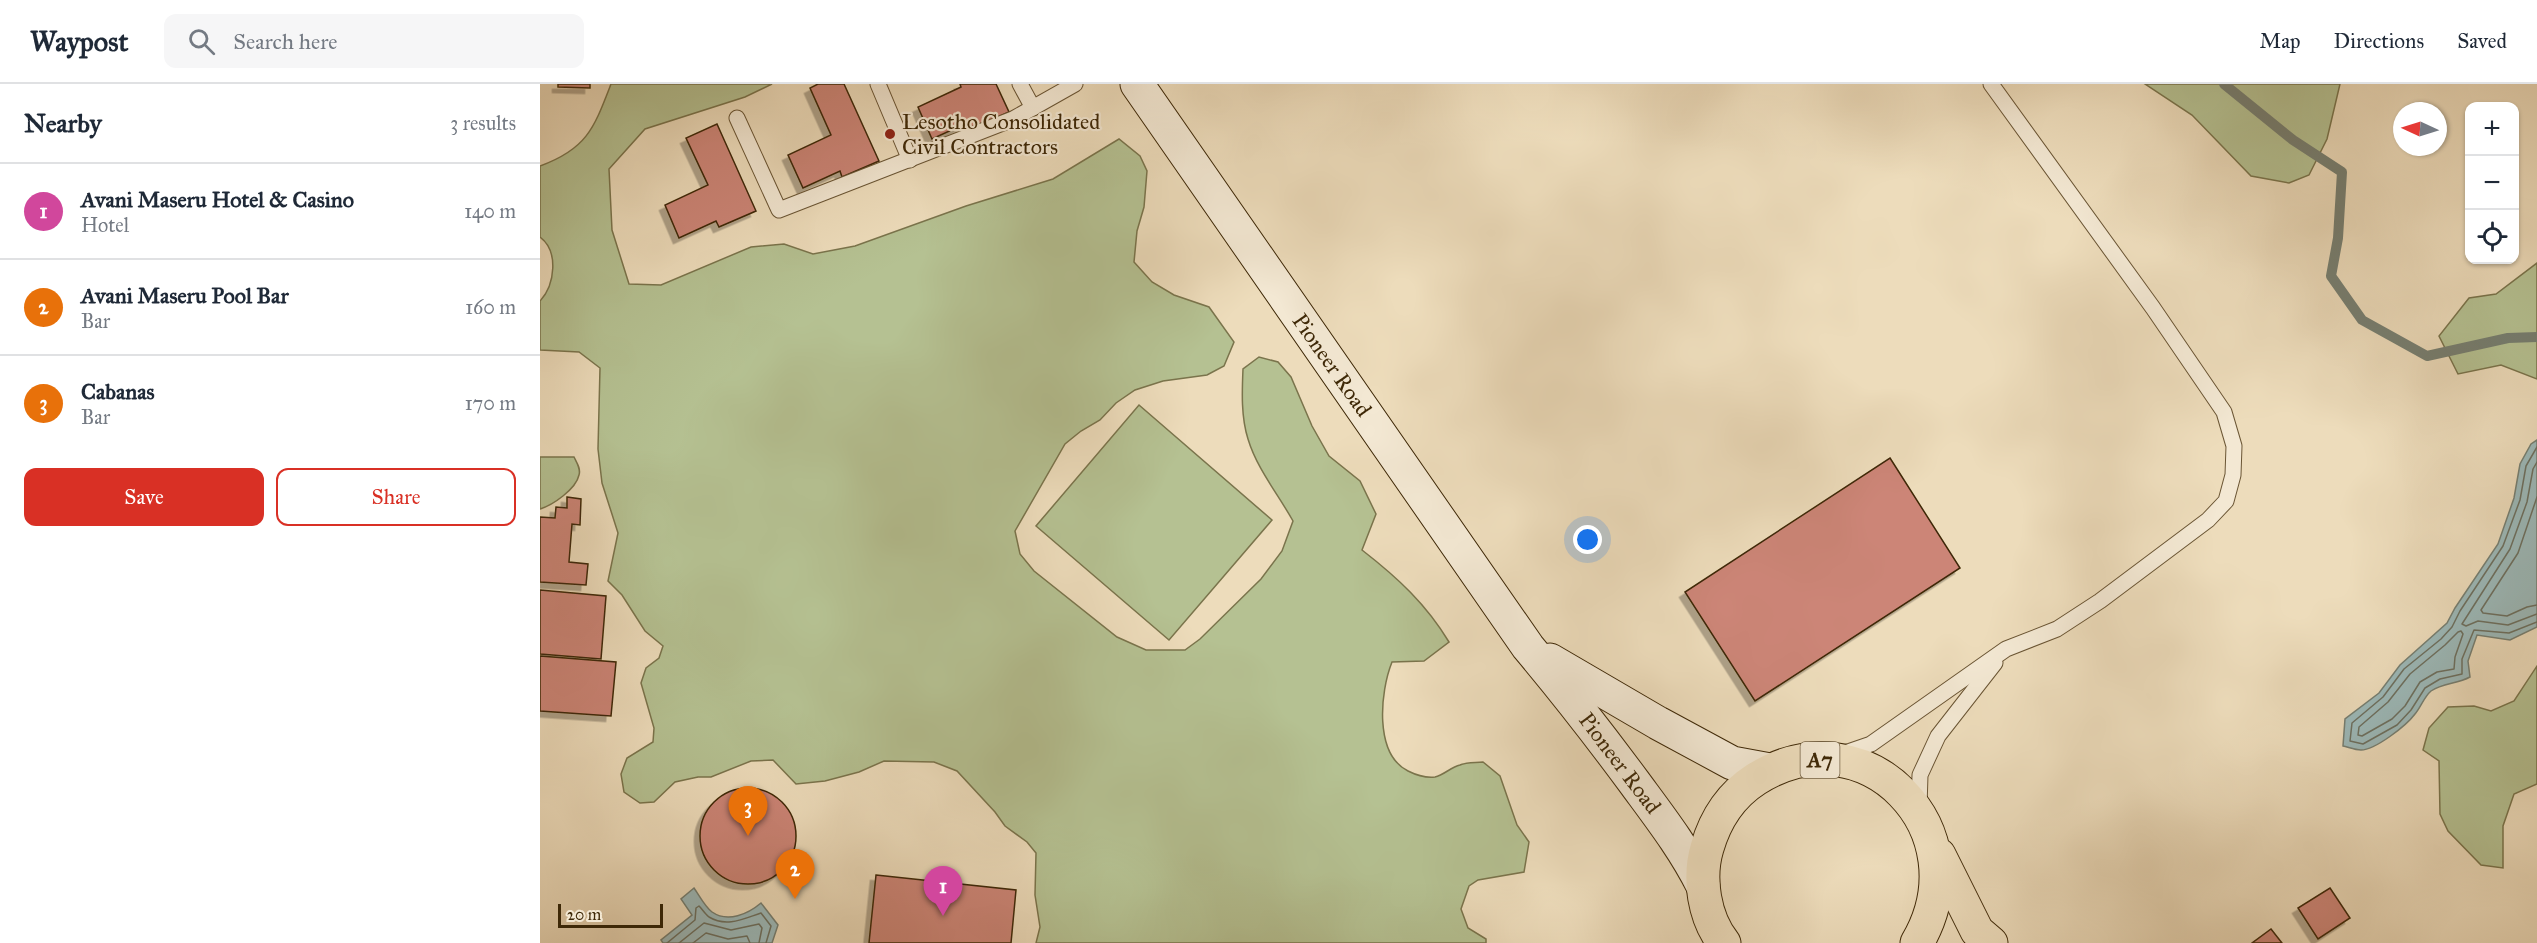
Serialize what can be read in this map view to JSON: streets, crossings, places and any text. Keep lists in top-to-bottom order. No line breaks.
{"streets":{"main road":["Pioneer Road","A7"]},"crossings":[["Pioneer Road","A7"]],"places":["Lesotho Consolidated Civil Contractors"],"scale_bar":"20 m","north":"left","page":{"header":"Waypost","search":"Search here","nav":["Map","Directions","Saved"],"heading":["Nearby","3 results"],"map_buttons":["+","−"],"list":[{"mark":"1","name":"Avani Maseru Hotel & Casino","note":"Hotel","value":"140 m"},{"mark":"2","name":"Avani Maseru Pool Bar","note":"Bar","value":"160 m"},{"mark":"3","name":"Cabanas","note":"Bar","value":"170 m"}],"buttons":["Save","Share"],"pins":["3","2","1"],"scale":"20 m"}}
